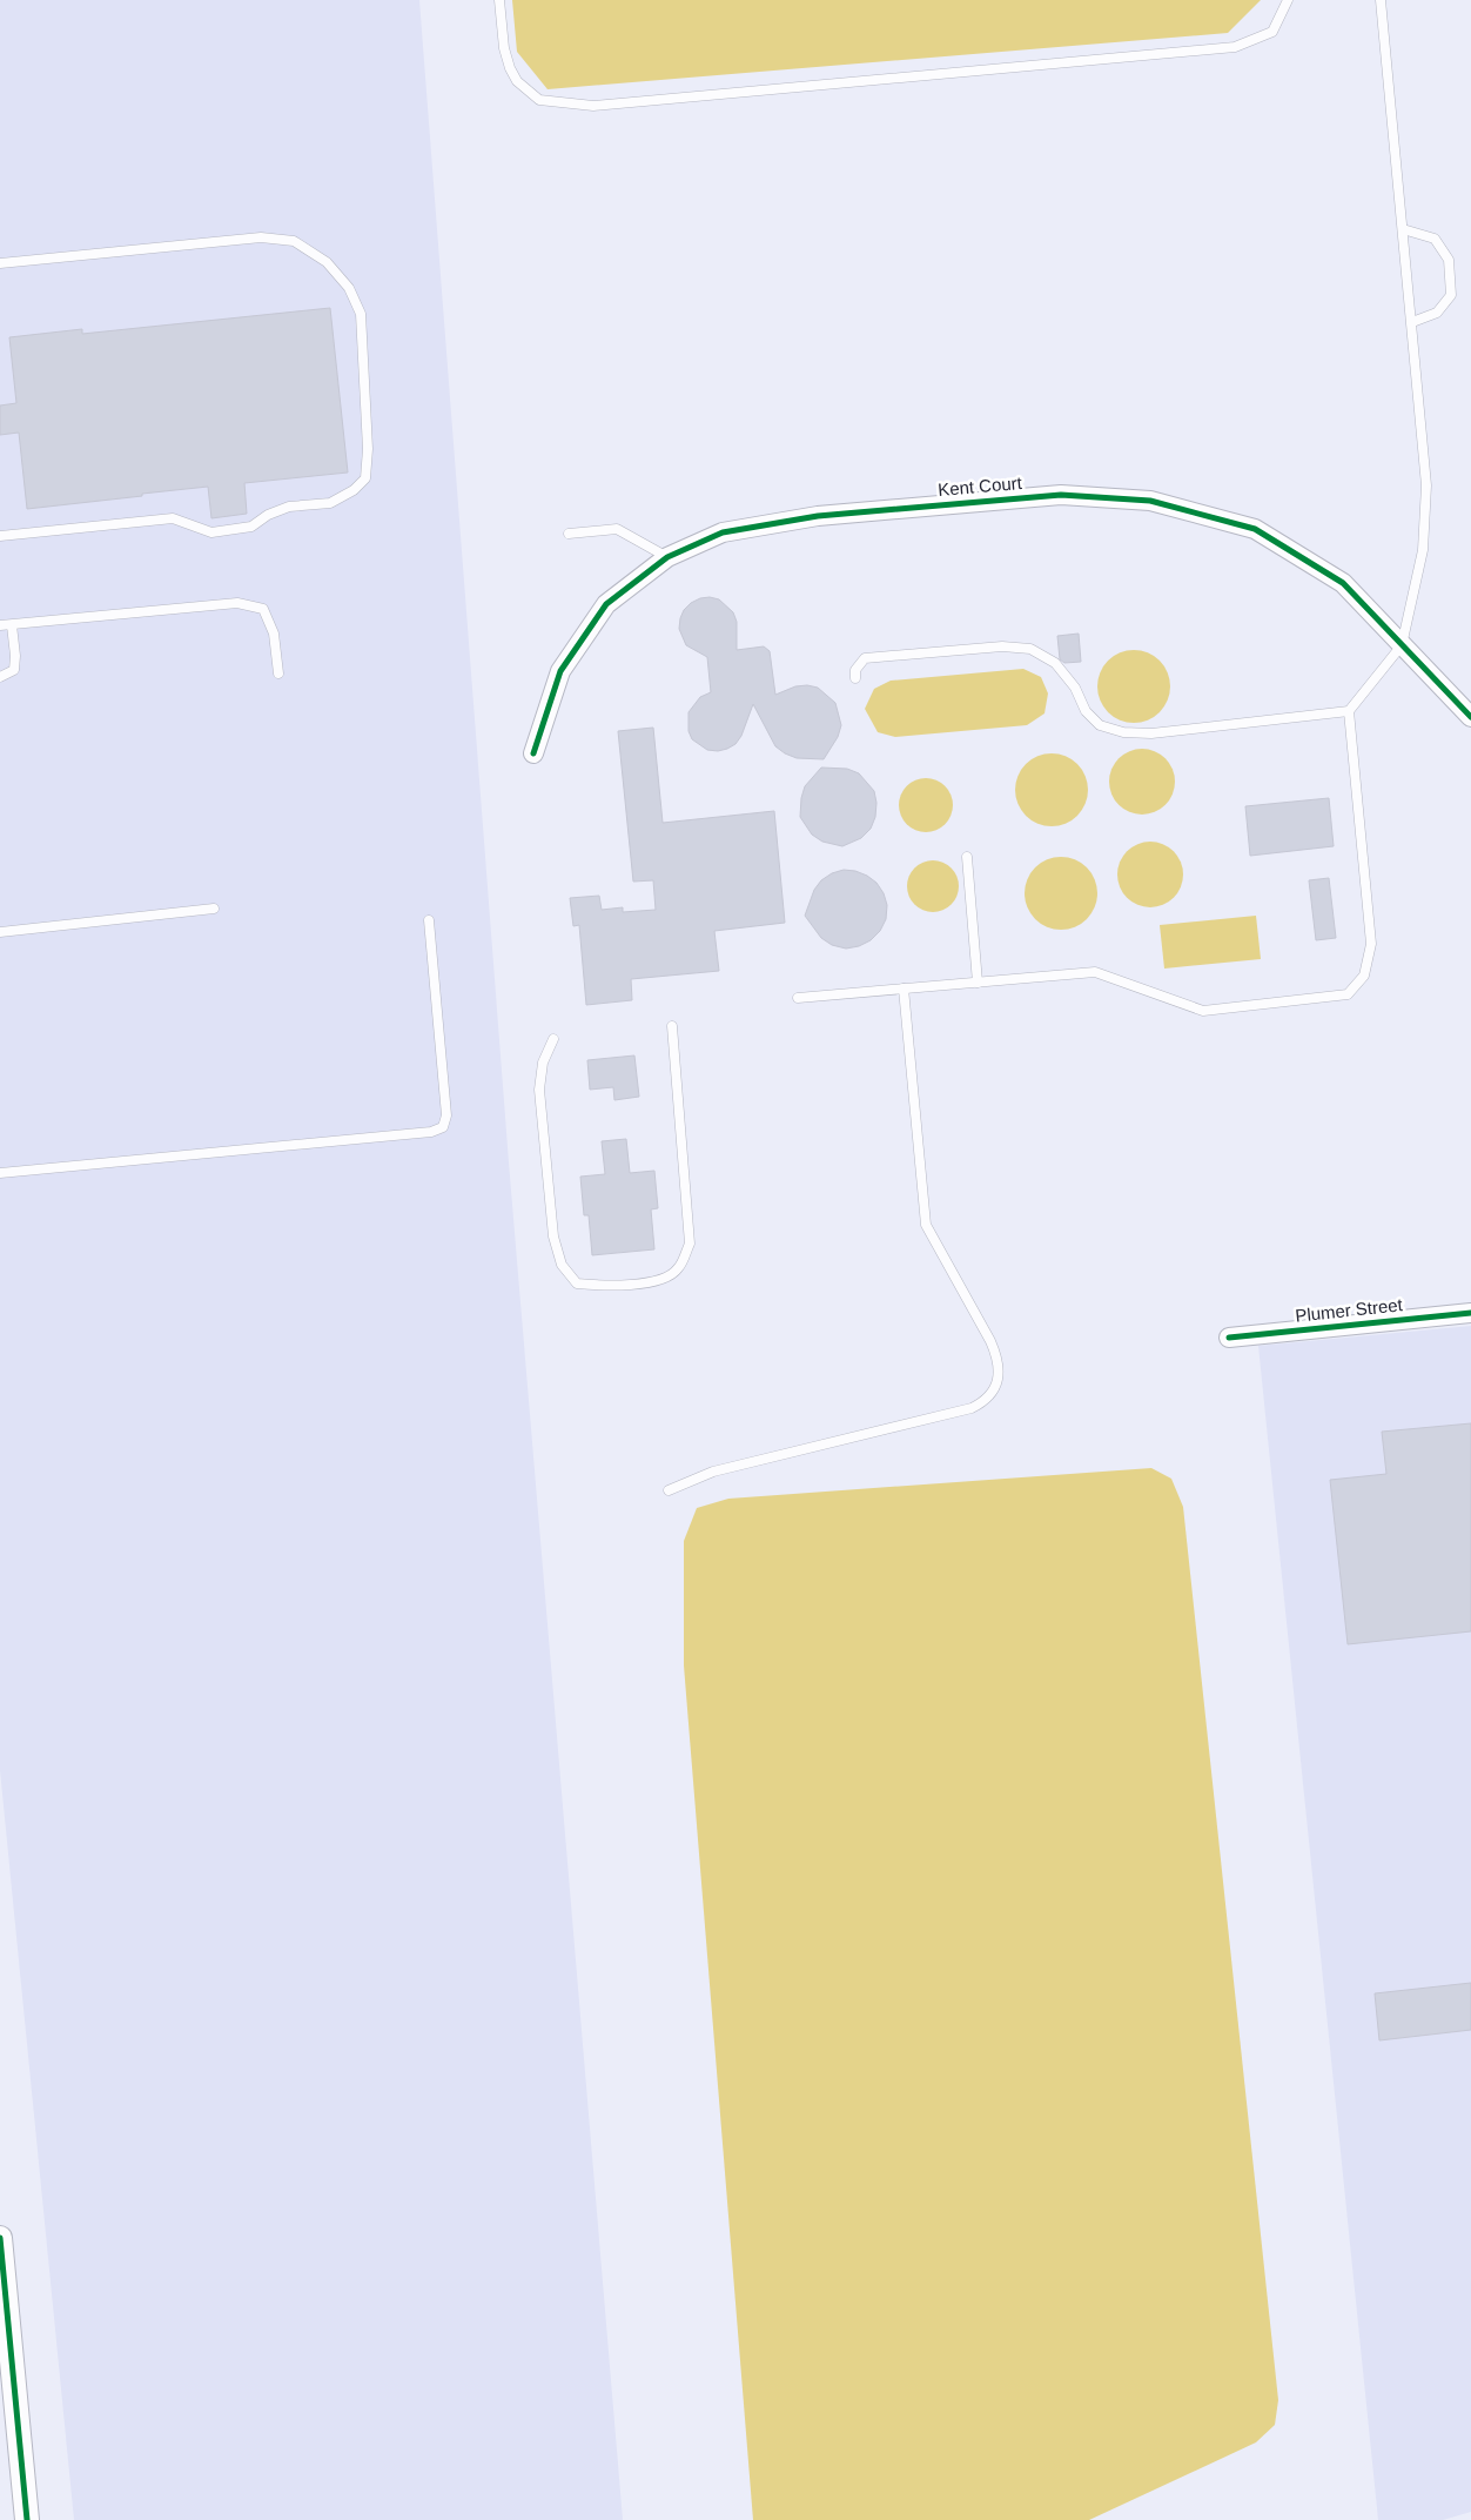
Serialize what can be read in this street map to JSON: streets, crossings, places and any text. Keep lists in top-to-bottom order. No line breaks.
{"streets":{"street":["Kent Court","Plumer Street"]}}
